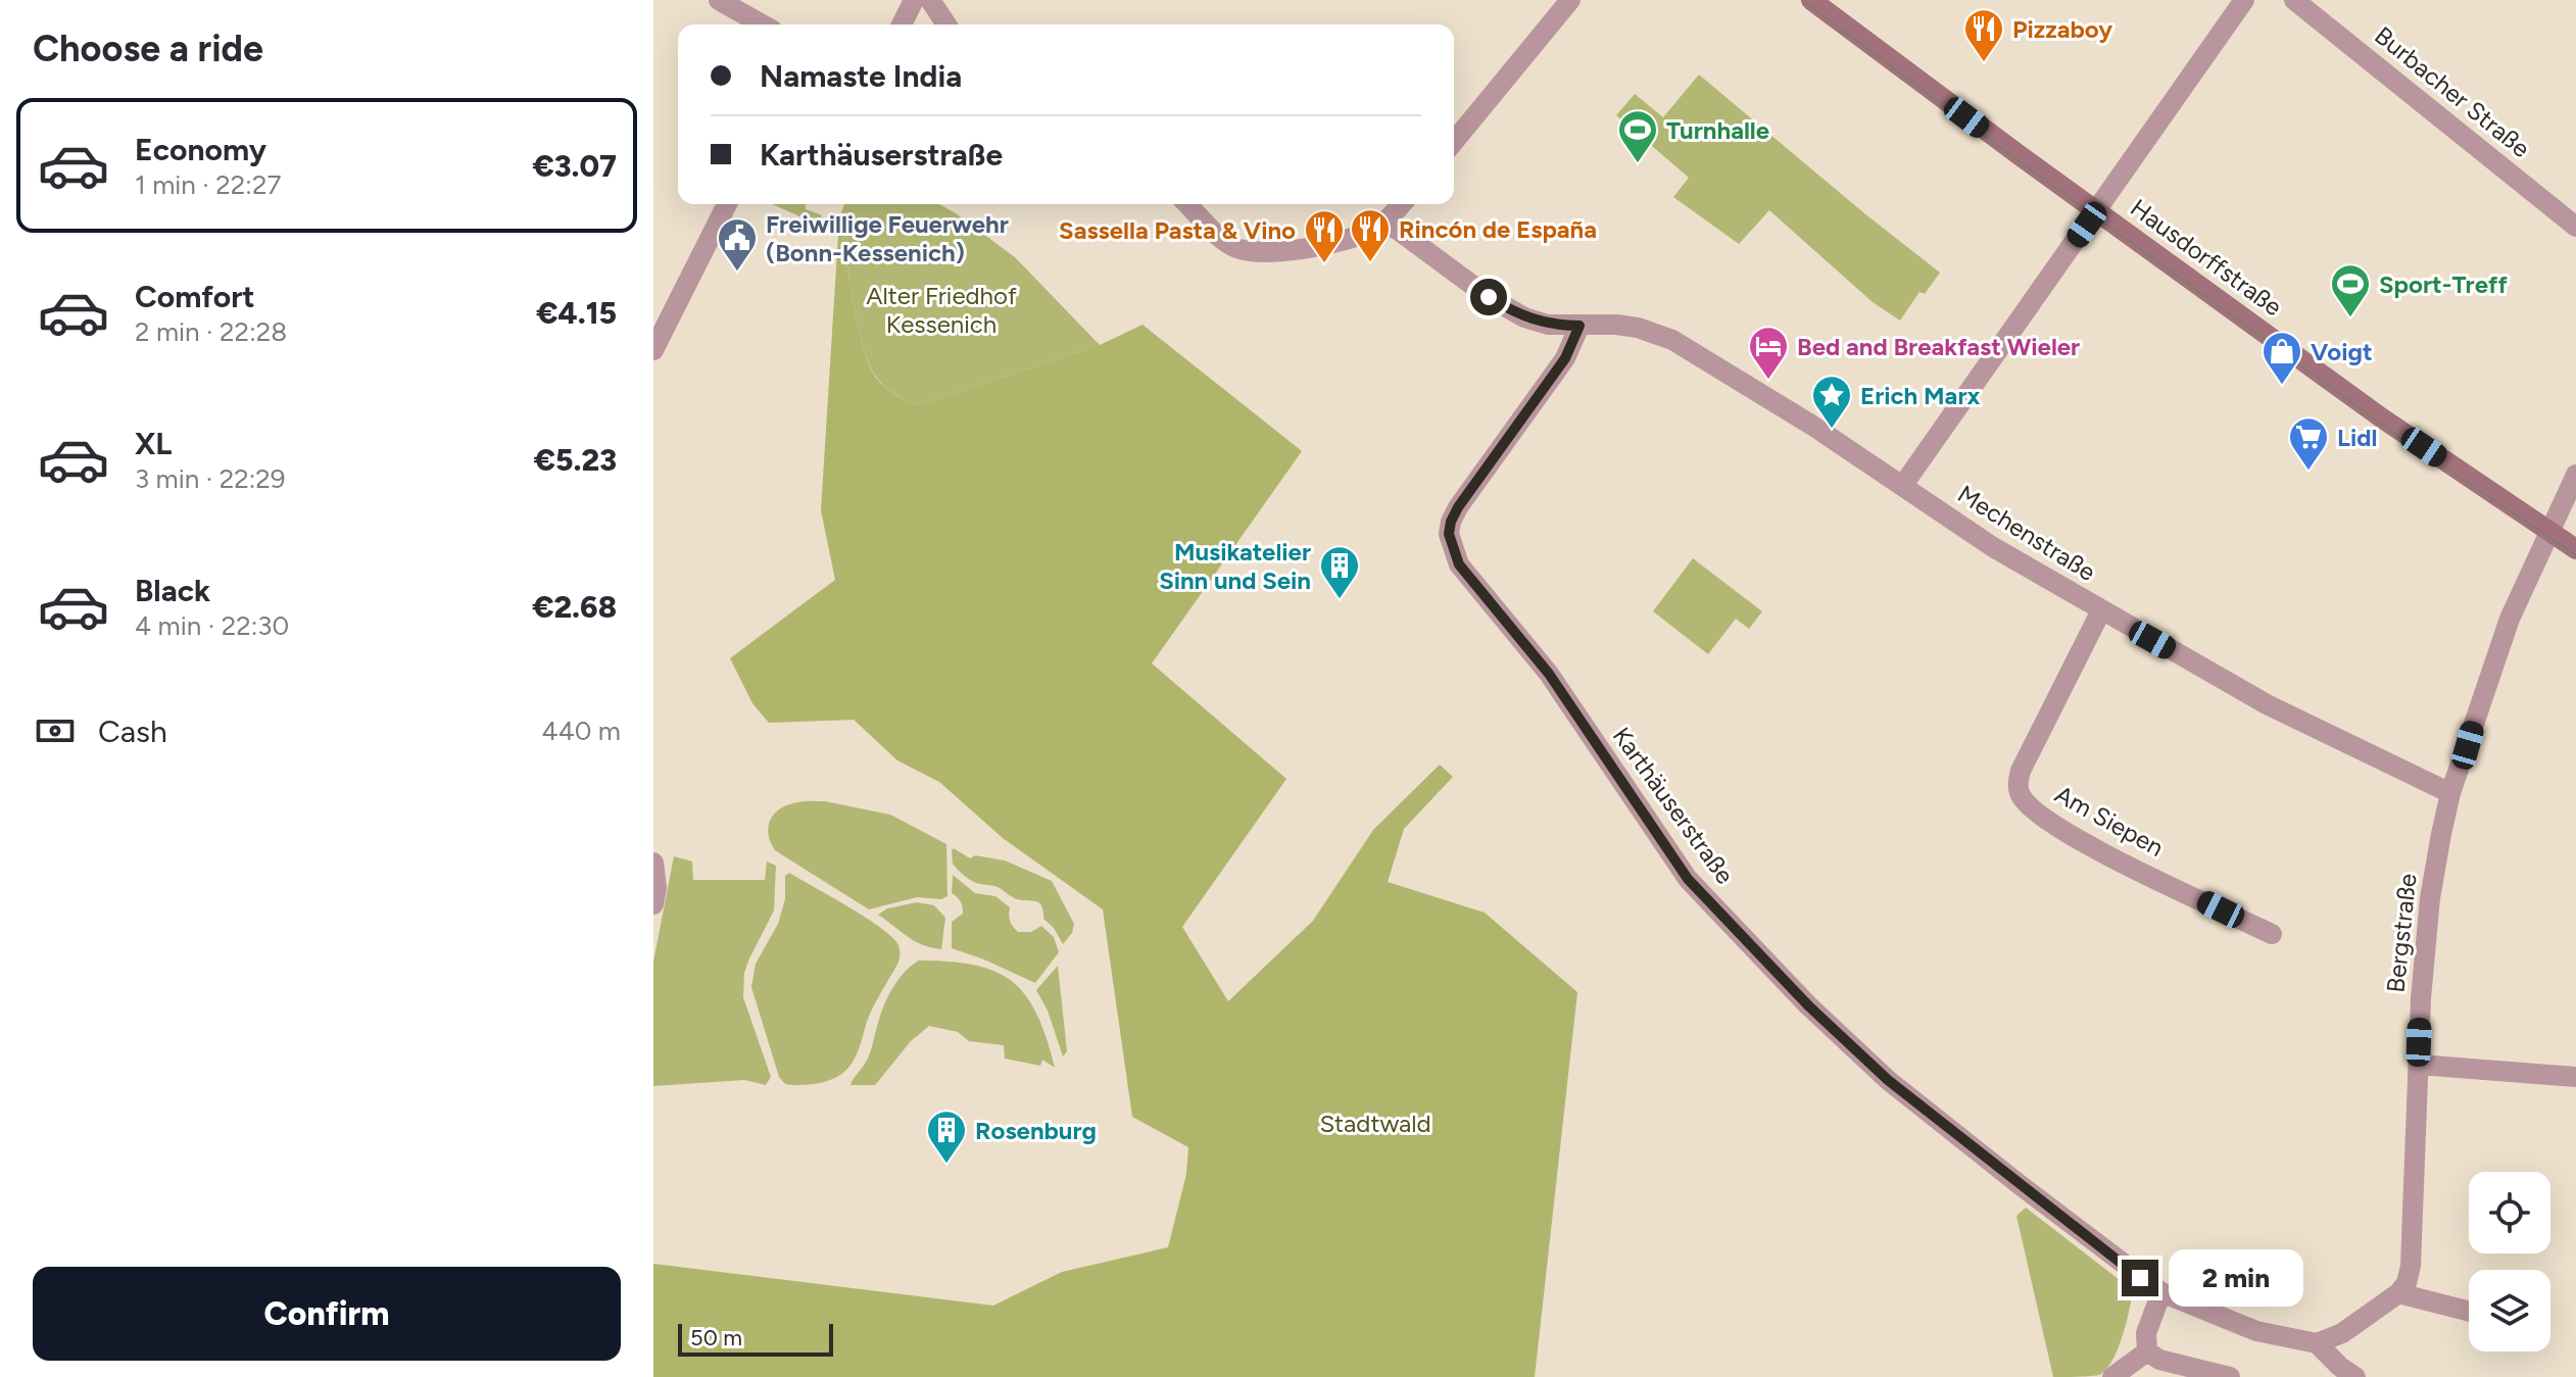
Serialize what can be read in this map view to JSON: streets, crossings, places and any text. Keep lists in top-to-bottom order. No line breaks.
{"streets":{"main road":["Hausdorffstraße"],"street":["Burbacher Straße","Mechenstraße","Karthäuserstraße","Am Siepen","Bergstraße"]},"crossings":[["Hausdorffstraße","Bergstraße"],["Mechenstraße","Karthäuserstraße"],["Mechenstraße","Am Siepen"],["Mechenstraße","Bergstraße"]],"parks":["Alter Friedhof Kessenich","Stadtwald"],"places":{"restaurant":["Pizzaboy","Rincón de España","Sassella Pasta & Vino"],"sports":["Turnhalle","Sport-Treff"],"public building":["Freiwillige Feuerwehr (Bonn-Kessenich)"],"hotel":["Bed and Breakfast Wieler"],"shop":["Voigt"],"place":["Erich Marx"],"supermarket":["Lidl"],"building":["Musikatelier Sinn und Sein","Rosenburg"]},"scale_bar":"50 m","page":{"heading":"Choose a ride","banner":["Namaste India","Karthäuserstraße"],"list":[{"name":"Economy","note":"1 min · 22:27","value":"€3.07"},{"name":"Comfort","note":"2 min · 22:28","value":"€4.15"},{"name":"XL","note":"3 min · 22:29","value":"€5.23"},{"name":"Black","note":"4 min · 22:30","value":"€2.68"}],"pay":["Cash","440 m"],"bubble":"2 min","buttons":"Confirm","scale":"50 m"}}
